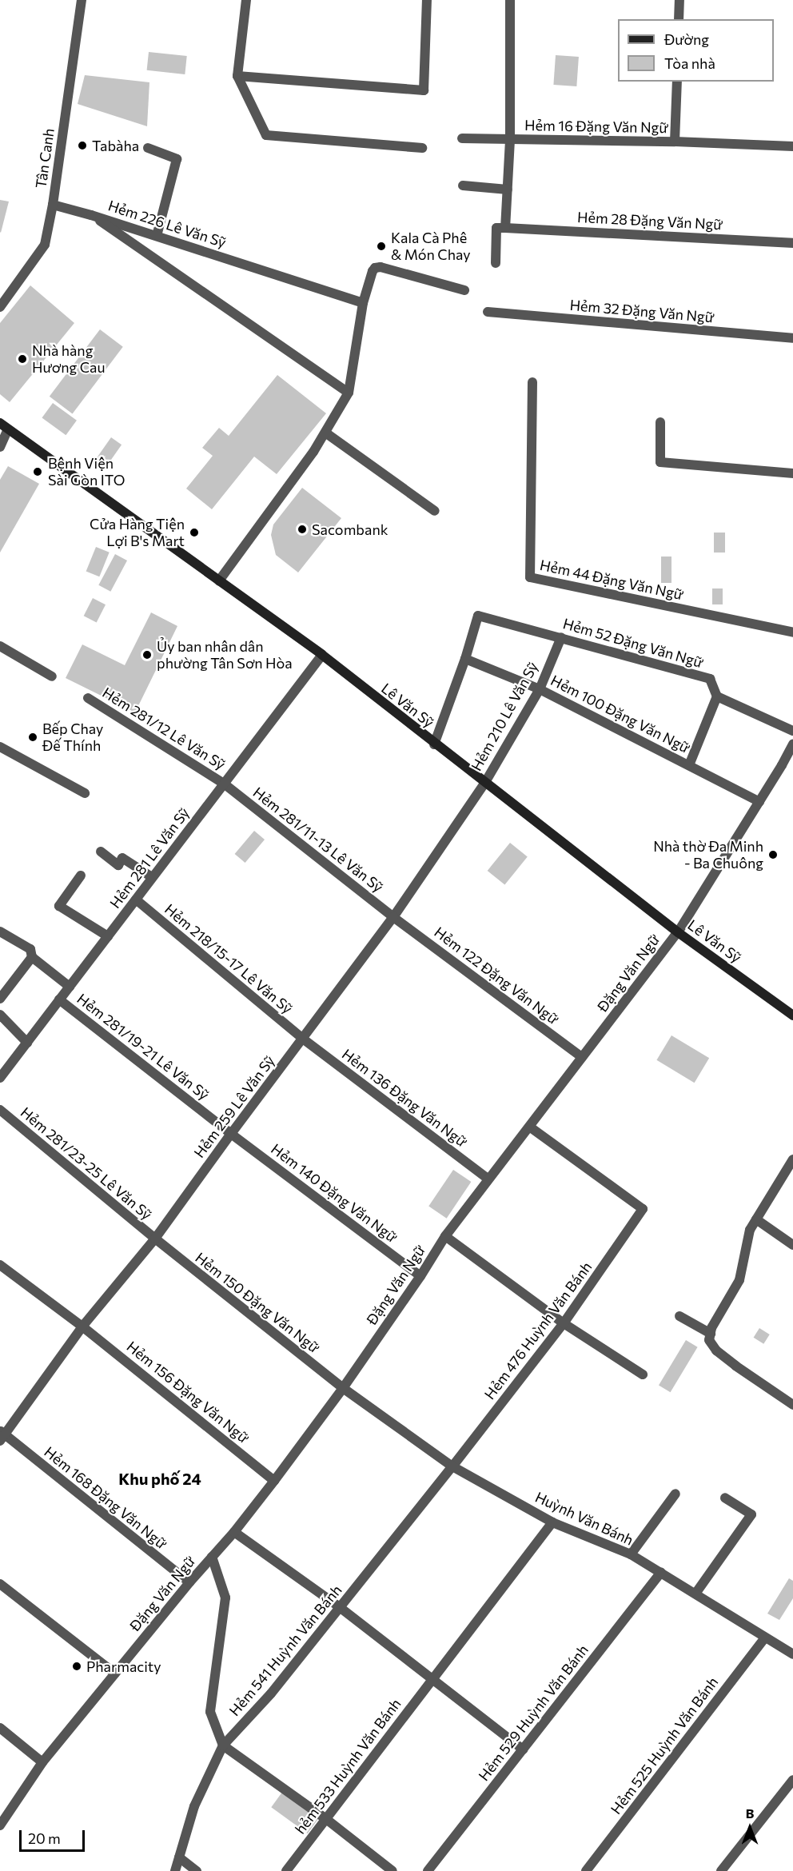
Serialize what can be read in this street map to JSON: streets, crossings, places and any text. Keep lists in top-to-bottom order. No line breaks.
{"streets":{"main road":["Lê Văn Sỹ"],"street":["Hẻm 16 Đặng Văn Ngữ","Tân Canh","Hẻm 28 Đặng Văn Ngữ","Hẻm 226 Lê Văn Sỹ","Hẻm 32 Đặng Văn Ngữ","Hẻm 44 Đặng Văn Ngữ","Hẻm 52 Đặng Văn Ngữ","Hẻm 100 Đặng Văn Ngữ","Hẻm 210 Lê Văn Sỹ","Hẻm 281/12 Lê Văn Sỹ","Hẻm 281/11-13 Lê Văn Sỹ","Hẻm 281 Lê Văn Sỹ","Hẻm 218/15-17 Lê Văn Sỹ","Đặng Văn Ngữ","Hẻm 122 Đặng Văn Ngữ","Hẻm 281/19-21 Lê Văn Sỹ","Hẻm 136 Đặng Văn Ngữ","Hẻm 259 Lê Văn Sỹ","Hẻm 281/23-25 Lê Văn Sỹ","Hẻm 140 Đặng Văn Ngữ","Hẻm 150 Đặng Văn Ngữ","Hẻm 476 Huỳnh Văn Bánh","Hẻm 156 Đặng Văn Ngữ","Hẻm 168 Đặng Văn Ngữ","Huỳnh Văn Bánh","Hẻm 541 Huỳnh Văn Bánh","Hẻm 529 Huỳnh Văn Bánh","Hẻm 525 Huỳnh Văn Bánh","hẻm 533 Huỳnh Văn Bánh"]},"crossings":[["Hẻm 52 Đặng Văn Ngữ","Hẻm 100 Đặng Văn Ngữ"],["Hẻm 52 Đặng Văn Ngữ","Hẻm 210 Lê Văn Sỹ"],["Lê Văn Sỹ","Hẻm 210 Lê Văn Sỹ"],["Lê Văn Sỹ","Hẻm 281 Lê Văn Sỹ"],["Lê Văn Sỹ","Đặng Văn Ngữ"],["Lê Văn Sỹ","Hẻm 259 Lê Văn Sỹ"],["Hẻm 100 Đặng Văn Ngữ","Hẻm 210 Lê Văn Sỹ"],["Hẻm 100 Đặng Văn Ngữ","Đặng Văn Ngữ"],["Hẻm 210 Lê Văn Sỹ","Hẻm 259 Lê Văn Sỹ"],["Hẻm 281/12 Lê Văn Sỹ","Hẻm 281/11-13 Lê Văn Sỹ"],["Hẻm 281/12 Lê Văn Sỹ","Hẻm 281 Lê Văn Sỹ"],["Hẻm 281/11-13 Lê Văn Sỹ","Hẻm 281 Lê Văn Sỹ"],["Hẻm 281/11-13 Lê Văn Sỹ","Hẻm 122 Đặng Văn Ngữ"],["Hẻm 281/11-13 Lê Văn Sỹ","Hẻm 259 Lê Văn Sỹ"],["Hẻm 281 Lê Văn Sỹ","Hẻm 218/15-17 Lê Văn Sỹ"],["Hẻm 281 Lê Văn Sỹ","Hẻm 281/19-21 Lê Văn Sỹ"],["Hẻm 218/15-17 Lê Văn Sỹ","Hẻm 136 Đặng Văn Ngữ"],["Hẻm 218/15-17 Lê Văn Sỹ","Hẻm 259 Lê Văn Sỹ"],["Đặng Văn Ngữ","Hẻm 122 Đặng Văn Ngữ"],["Đặng Văn Ngữ","Hẻm 136 Đặng Văn Ngữ"],["Đặng Văn Ngữ","Hẻm 140 Đặng Văn Ngữ"],["Đặng Văn Ngữ","Hẻm 150 Đặng Văn Ngữ"],["Đặng Văn Ngữ","Hẻm 476 Huỳnh Văn Bánh"],["Đặng Văn Ngữ","Hẻm 156 Đặng Văn Ngữ"],["Đặng Văn Ngữ","Hẻm 168 Đặng Văn Ngữ"],["Đặng Văn Ngữ","Huỳnh Văn Bánh"],["Hẻm 122 Đặng Văn Ngữ","Hẻm 259 Lê Văn Sỹ"],["Hẻm 281/19-21 Lê Văn Sỹ","Hẻm 259 Lê Văn Sỹ"],["Hẻm 281/19-21 Lê Văn Sỹ","Hẻm 140 Đặng Văn Ngữ"],["Hẻm 136 Đặng Văn Ngữ","Hẻm 259 Lê Văn Sỹ"],["Hẻm 259 Lê Văn Sỹ","Hẻm 281/23-25 Lê Văn Sỹ"],["Hẻm 259 Lê Văn Sỹ","Hẻm 140 Đặng Văn Ngữ"],["Hẻm 259 Lê Văn Sỹ","Hẻm 150 Đặng Văn Ngữ"],["Hẻm 259 Lê Văn Sỹ","Hẻm 156 Đặng Văn Ngữ"],["Hẻm 259 Lê Văn Sỹ","Hẻm 168 Đặng Văn Ngữ"],["Hẻm 281/23-25 Lê Văn Sỹ","Hẻm 150 Đặng Văn Ngữ"],["Hẻm 150 Đặng Văn Ngữ","Huỳnh Văn Bánh"],["Hẻm 476 Huỳnh Văn Bánh","Huỳnh Văn Bánh"],["Hẻm 476 Huỳnh Văn Bánh","Hẻm 541 Huỳnh Văn Bánh"],["Huỳnh Văn Bánh","Hẻm 541 Huỳnh Văn Bánh"],["Huỳnh Văn Bánh","Hẻm 529 Huỳnh Văn Bánh"],["Huỳnh Văn Bánh","Hẻm 525 Huỳnh Văn Bánh"],["Huỳnh Văn Bánh","hẻm 533 Huỳnh Văn Bánh"],["Hẻm 529 Huỳnh Văn Bánh","hẻm 533 Huỳnh Văn Bánh"]],"districts":["Khu phố 24"],"places":["Tabàha","Kala Cà Phê & Món Chay","Nhà hàng Hương Cau","Bệnh Viện Sài Gòn ITO","Sacombank","Cửa Hàng Tiện Lợi B's Mart","Ủy ban nhân dân phường Tân Sơn Hòa","Bếp Chay Đế Thính","Nhà thờ Đa Minh - Ba Chuông","Pharmacity"],"legend":["Đường","Tòa nhà"],"scale_bar":"20 m","north":"top"}
